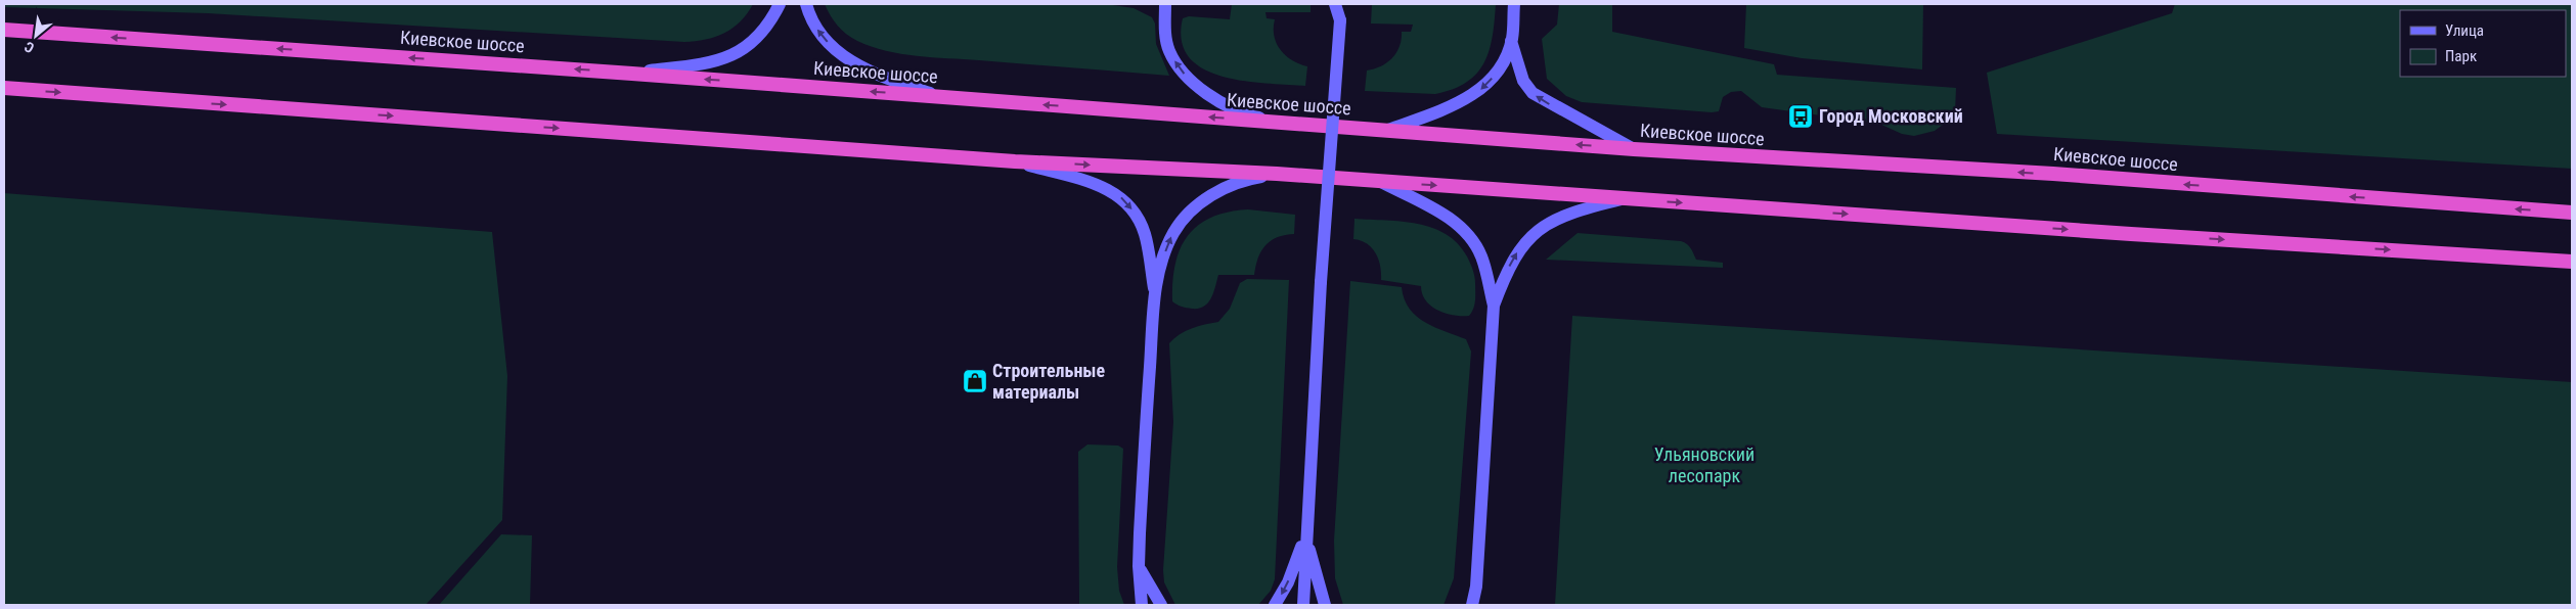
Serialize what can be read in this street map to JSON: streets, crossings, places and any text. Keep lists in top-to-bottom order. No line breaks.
{"streets":{"highway":["Киевское шоссе"]},"parks":["Ульяновский лесопарк"],"places":{"bus stop":["Город Московский"],"shop":["Строительные материалы"]},"legend":["Улица","Парк"],"north":"bottom left"}
